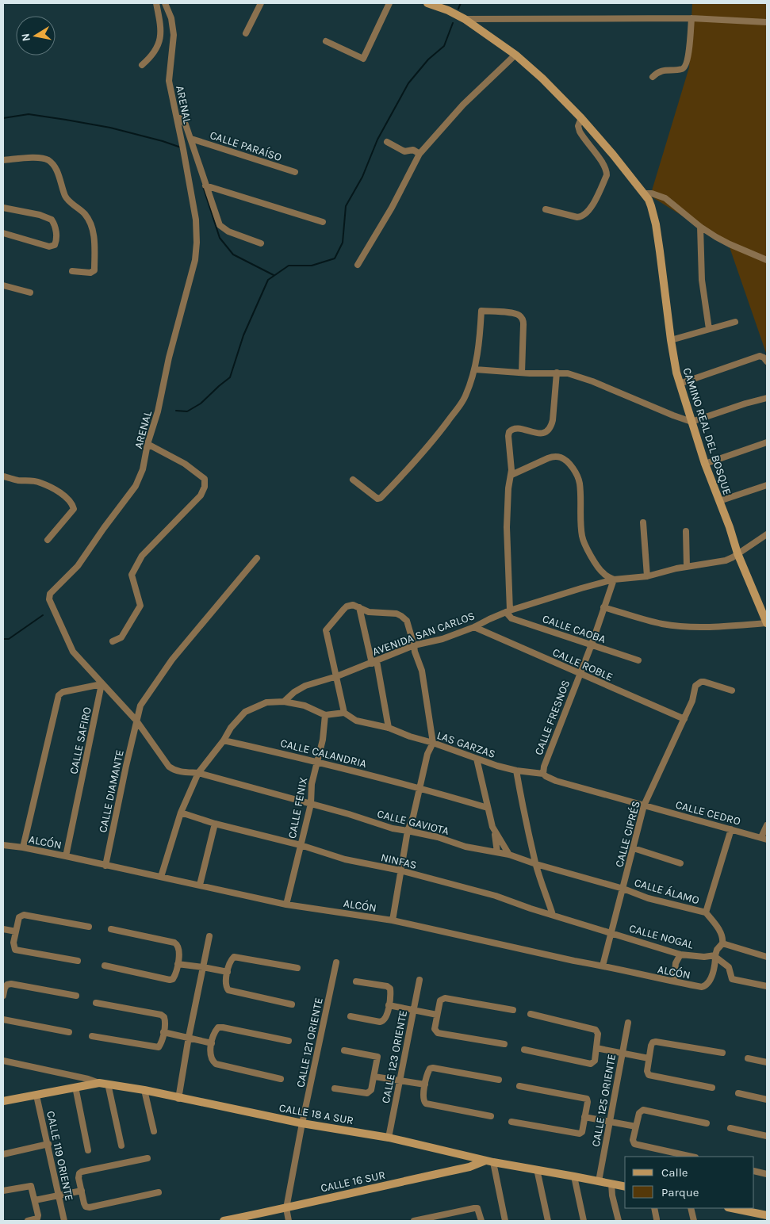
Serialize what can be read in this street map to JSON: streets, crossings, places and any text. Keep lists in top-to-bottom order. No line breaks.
{"streets":{"street":["ARENAL","CALLE PARAÍSO","CAMINO REAL DEL BOSQUE","CALLE CAOBA","AVENIDA SAN CARLOS","CALLE ROBLE","CALLE FRESNOS","CALLE SAFIRO","LAS GARZAS","CALLE CALANDRIA","CALLE DIAMANTE","CALLE FENIX","CALLE CEDRO","CALLE GAVIOTA","CALLE CIPRÉS","ALCÓN","NINFAS","CALLE ÁLAMO","CALLE NOGAL","CALLE 121 ORIENTE","CALLE 123 ORIENTE","CALLE 125 ORIENTE","CALLE 18 A SUR","CALLE 119 ORIENTE","CALLE 16 SUR"]},"crossings":[["ARENAL","CALLE SAFIRO"],["ARENAL","CALLE DIAMANTE"],["ARENAL","CALLE GAVIOTA"],["CAMINO REAL DEL BOSQUE","AVENIDA SAN CARLOS"],["CALLE CAOBA","AVENIDA SAN CARLOS"],["CALLE CAOBA","CALLE FRESNOS"],["AVENIDA SAN CARLOS","CALLE ROBLE"],["AVENIDA SAN CARLOS","CALLE FRESNOS"],["CALLE ROBLE","CALLE FRESNOS"],["CALLE ROBLE","CALLE CIPRÉS"],["CALLE FRESNOS","LAS GARZAS"],["CALLE SAFIRO","ALCÓN"],["LAS GARZAS","CALLE CEDRO"],["LAS GARZAS","CALLE CIPRÉS"],["CALLE CALANDRIA","CALLE FENIX"],["CALLE DIAMANTE","ALCÓN"],["CALLE FENIX","CALLE GAVIOTA"],["CALLE FENIX","ALCÓN"],["CALLE FENIX","NINFAS"],["CALLE CEDRO","CALLE CIPRÉS"],["CALLE GAVIOTA","CALLE CIPRÉS"],["CALLE GAVIOTA","CALLE ÁLAMO"],["CALLE CIPRÉS","ALCÓN"],["CALLE CIPRÉS","NINFAS"],["CALLE CIPRÉS","CALLE ÁLAMO"],["CALLE CIPRÉS","CALLE NOGAL"],["ALCÓN","CALLE NOGAL"],["NINFAS","CALLE NOGAL"],["CALLE 121 ORIENTE","CALLE 18 A SUR"],["CALLE 121 ORIENTE","CALLE 16 SUR"],["CALLE 123 ORIENTE","CALLE 18 A SUR"],["CALLE 125 ORIENTE","CALLE 18 A SUR"],["CALLE 18 A SUR","CALLE 119 ORIENTE"],["CALLE 18 A SUR","CALLE 16 SUR"]],"legend":["Calle","Parque"],"north":"left"}
